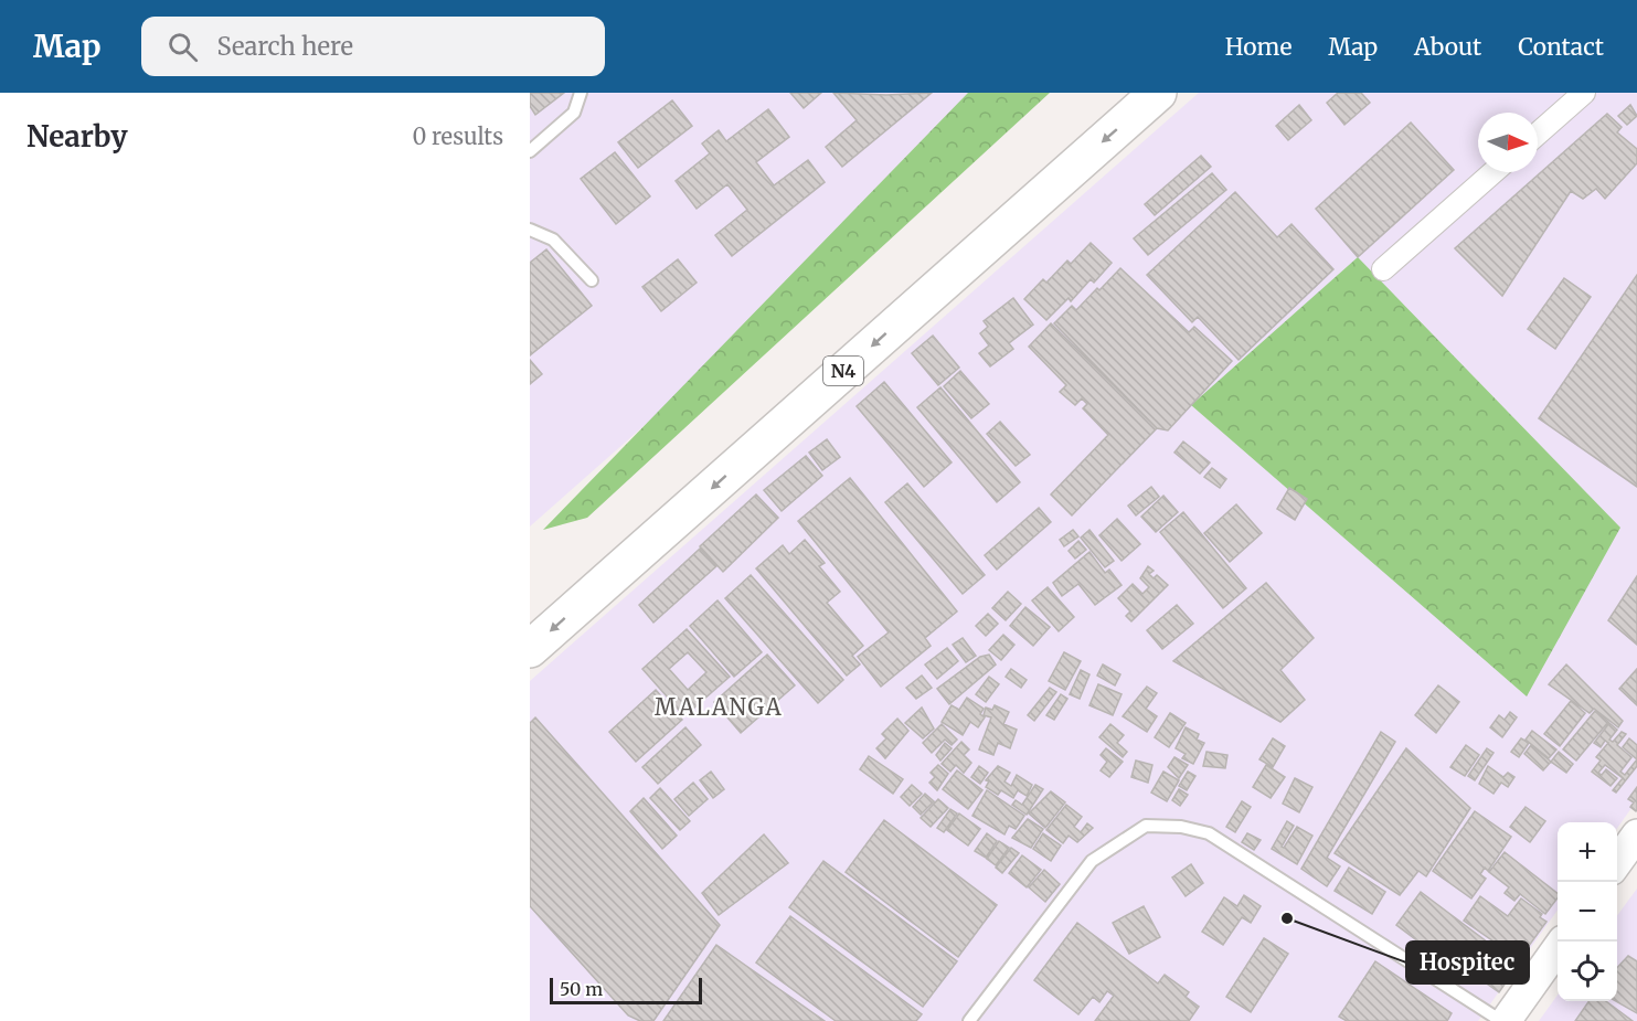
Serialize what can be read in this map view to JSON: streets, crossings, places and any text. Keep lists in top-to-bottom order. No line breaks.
{"streets":{"highway":["N4"]},"districts":["MALANGA"],"places":["Hospitec"],"scale_bar":"50 m","north":"right","page":{"header":"Map","search":"Search here","nav":["Home","Map","About","Contact"],"heading":["Nearby","0 results"],"map_buttons":["+","−"],"scale":"50 m"}}
